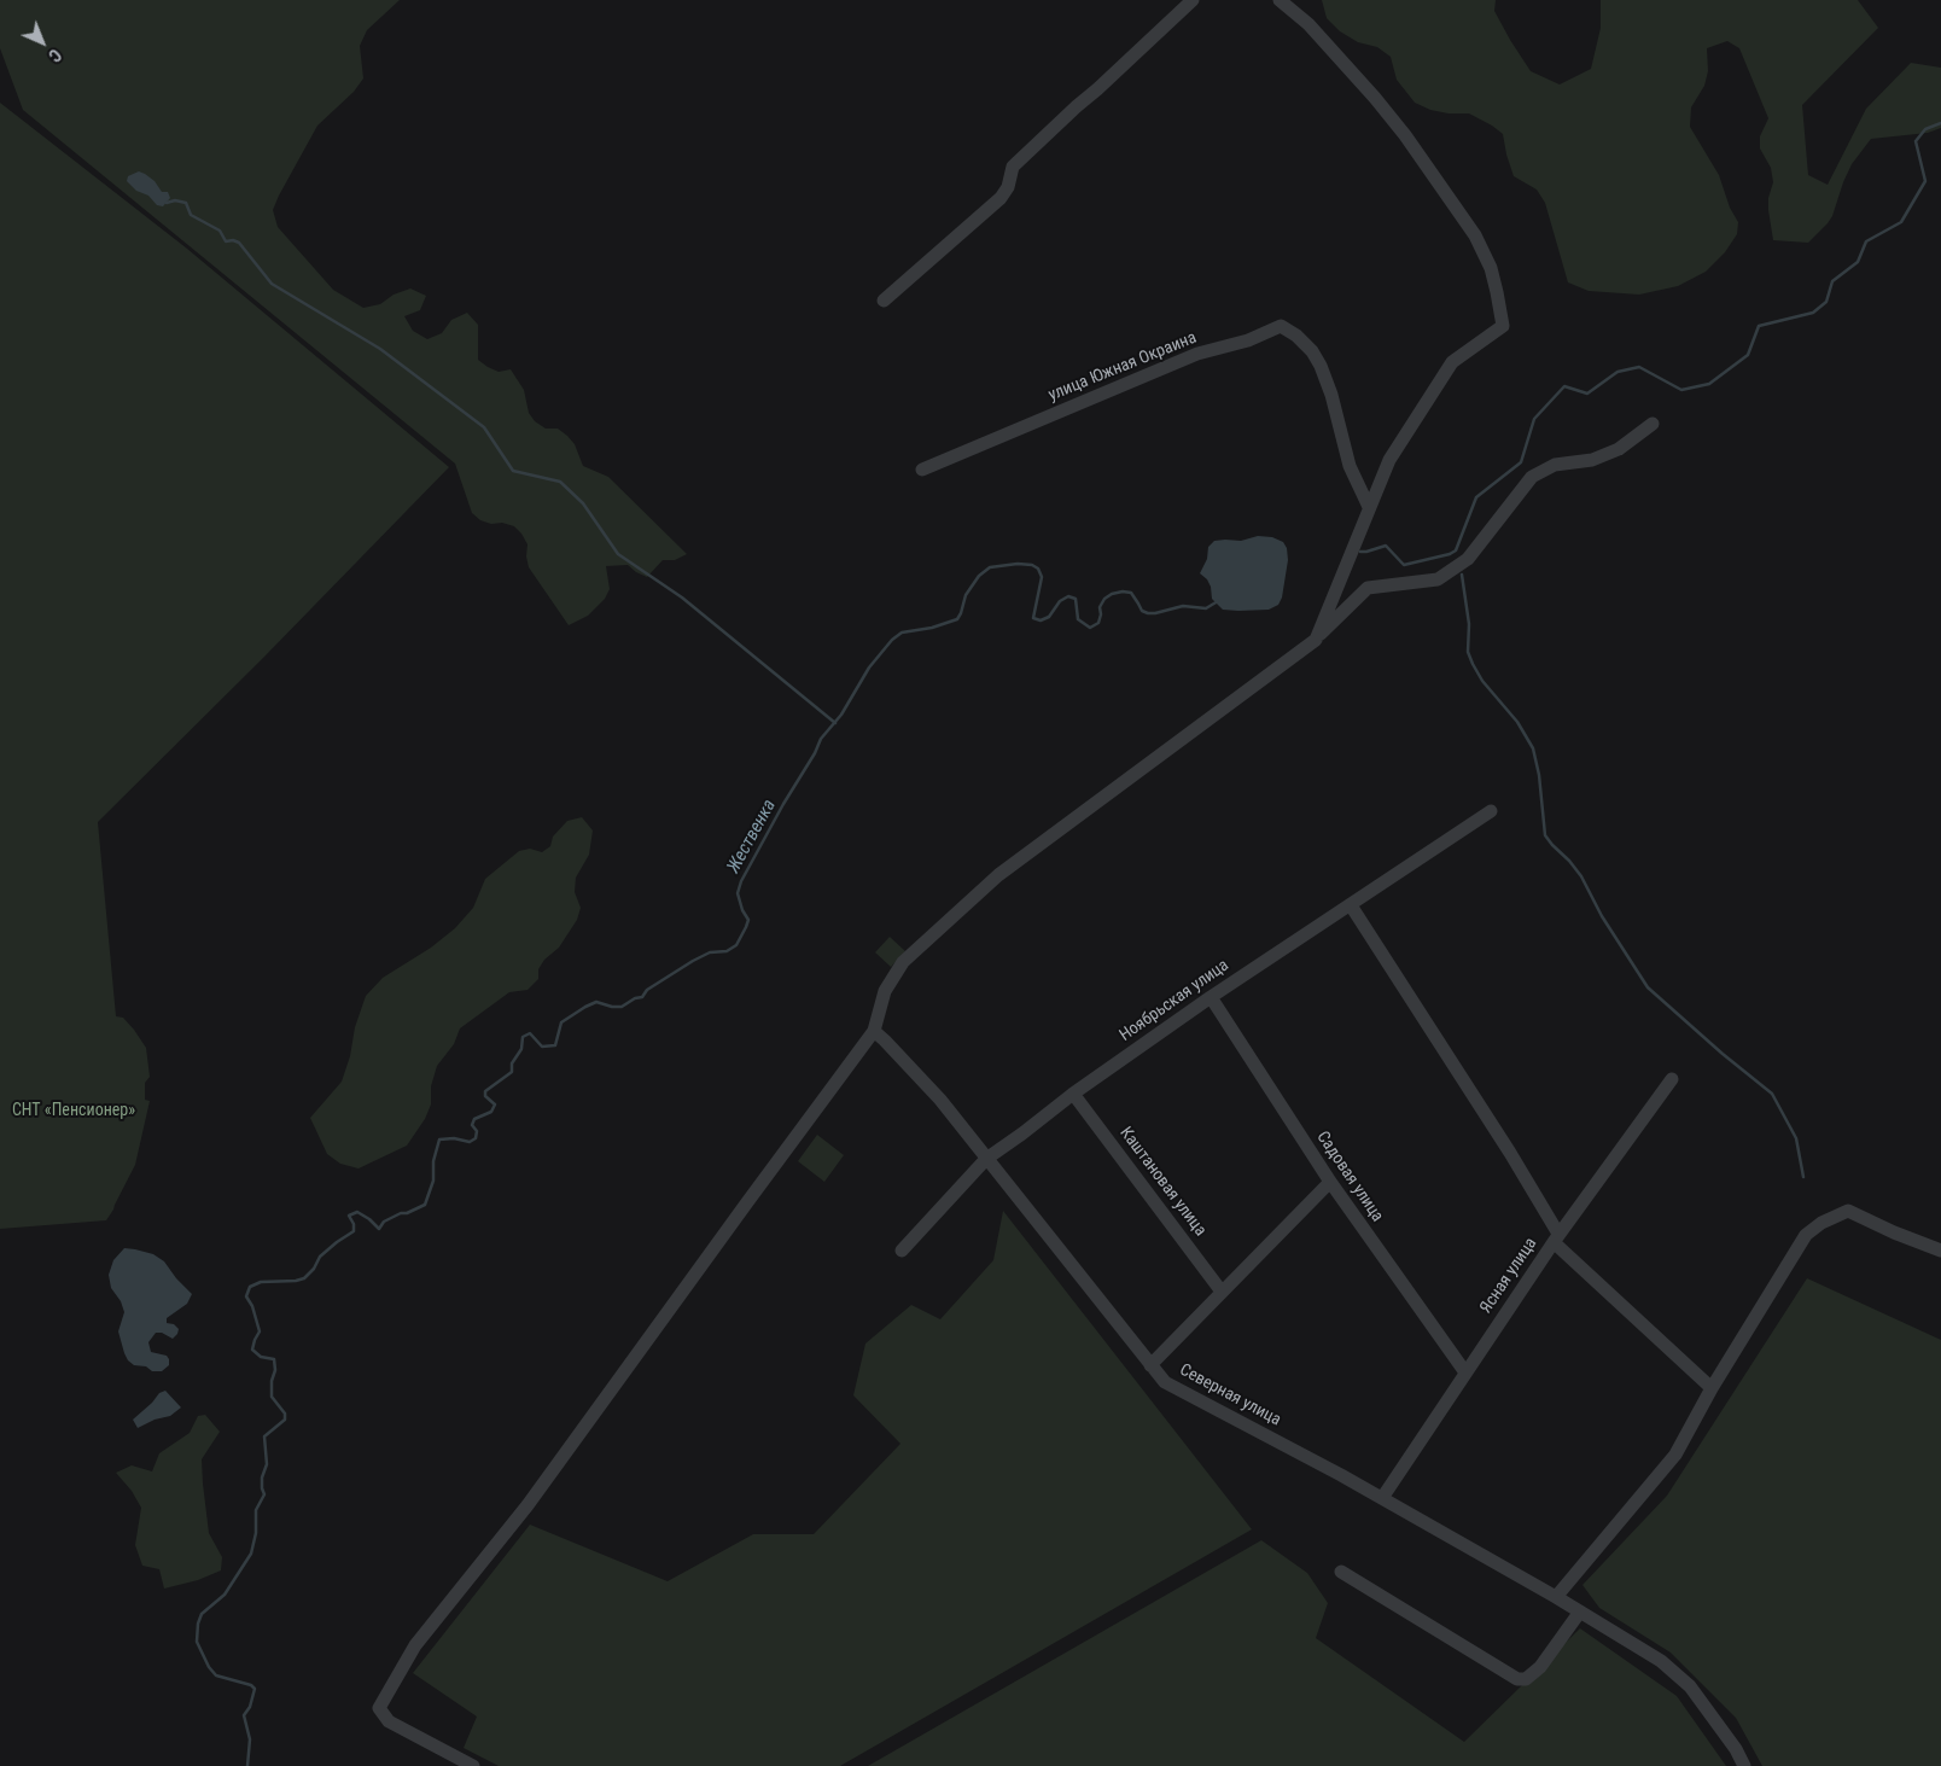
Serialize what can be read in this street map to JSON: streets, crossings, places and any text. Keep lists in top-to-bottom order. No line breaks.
{"streets":{"street":["улица Южная Окраина","Ноябрьская улица","Садовая улица","Каштановая улица","Ясная улица","Северная улица"]},"crossings":[["Ноябрьская улица","Садовая улица"],["Ноябрьская улица","Каштановая улица"],["Ноябрьская улица","Северная улица"],["Садовая улица","Ясная улица"],["Ясная улица","Северная улица"]],"water":["Жественка"],"parks":["СНТ «Пенсионер»"],"north":"bottom right"}
